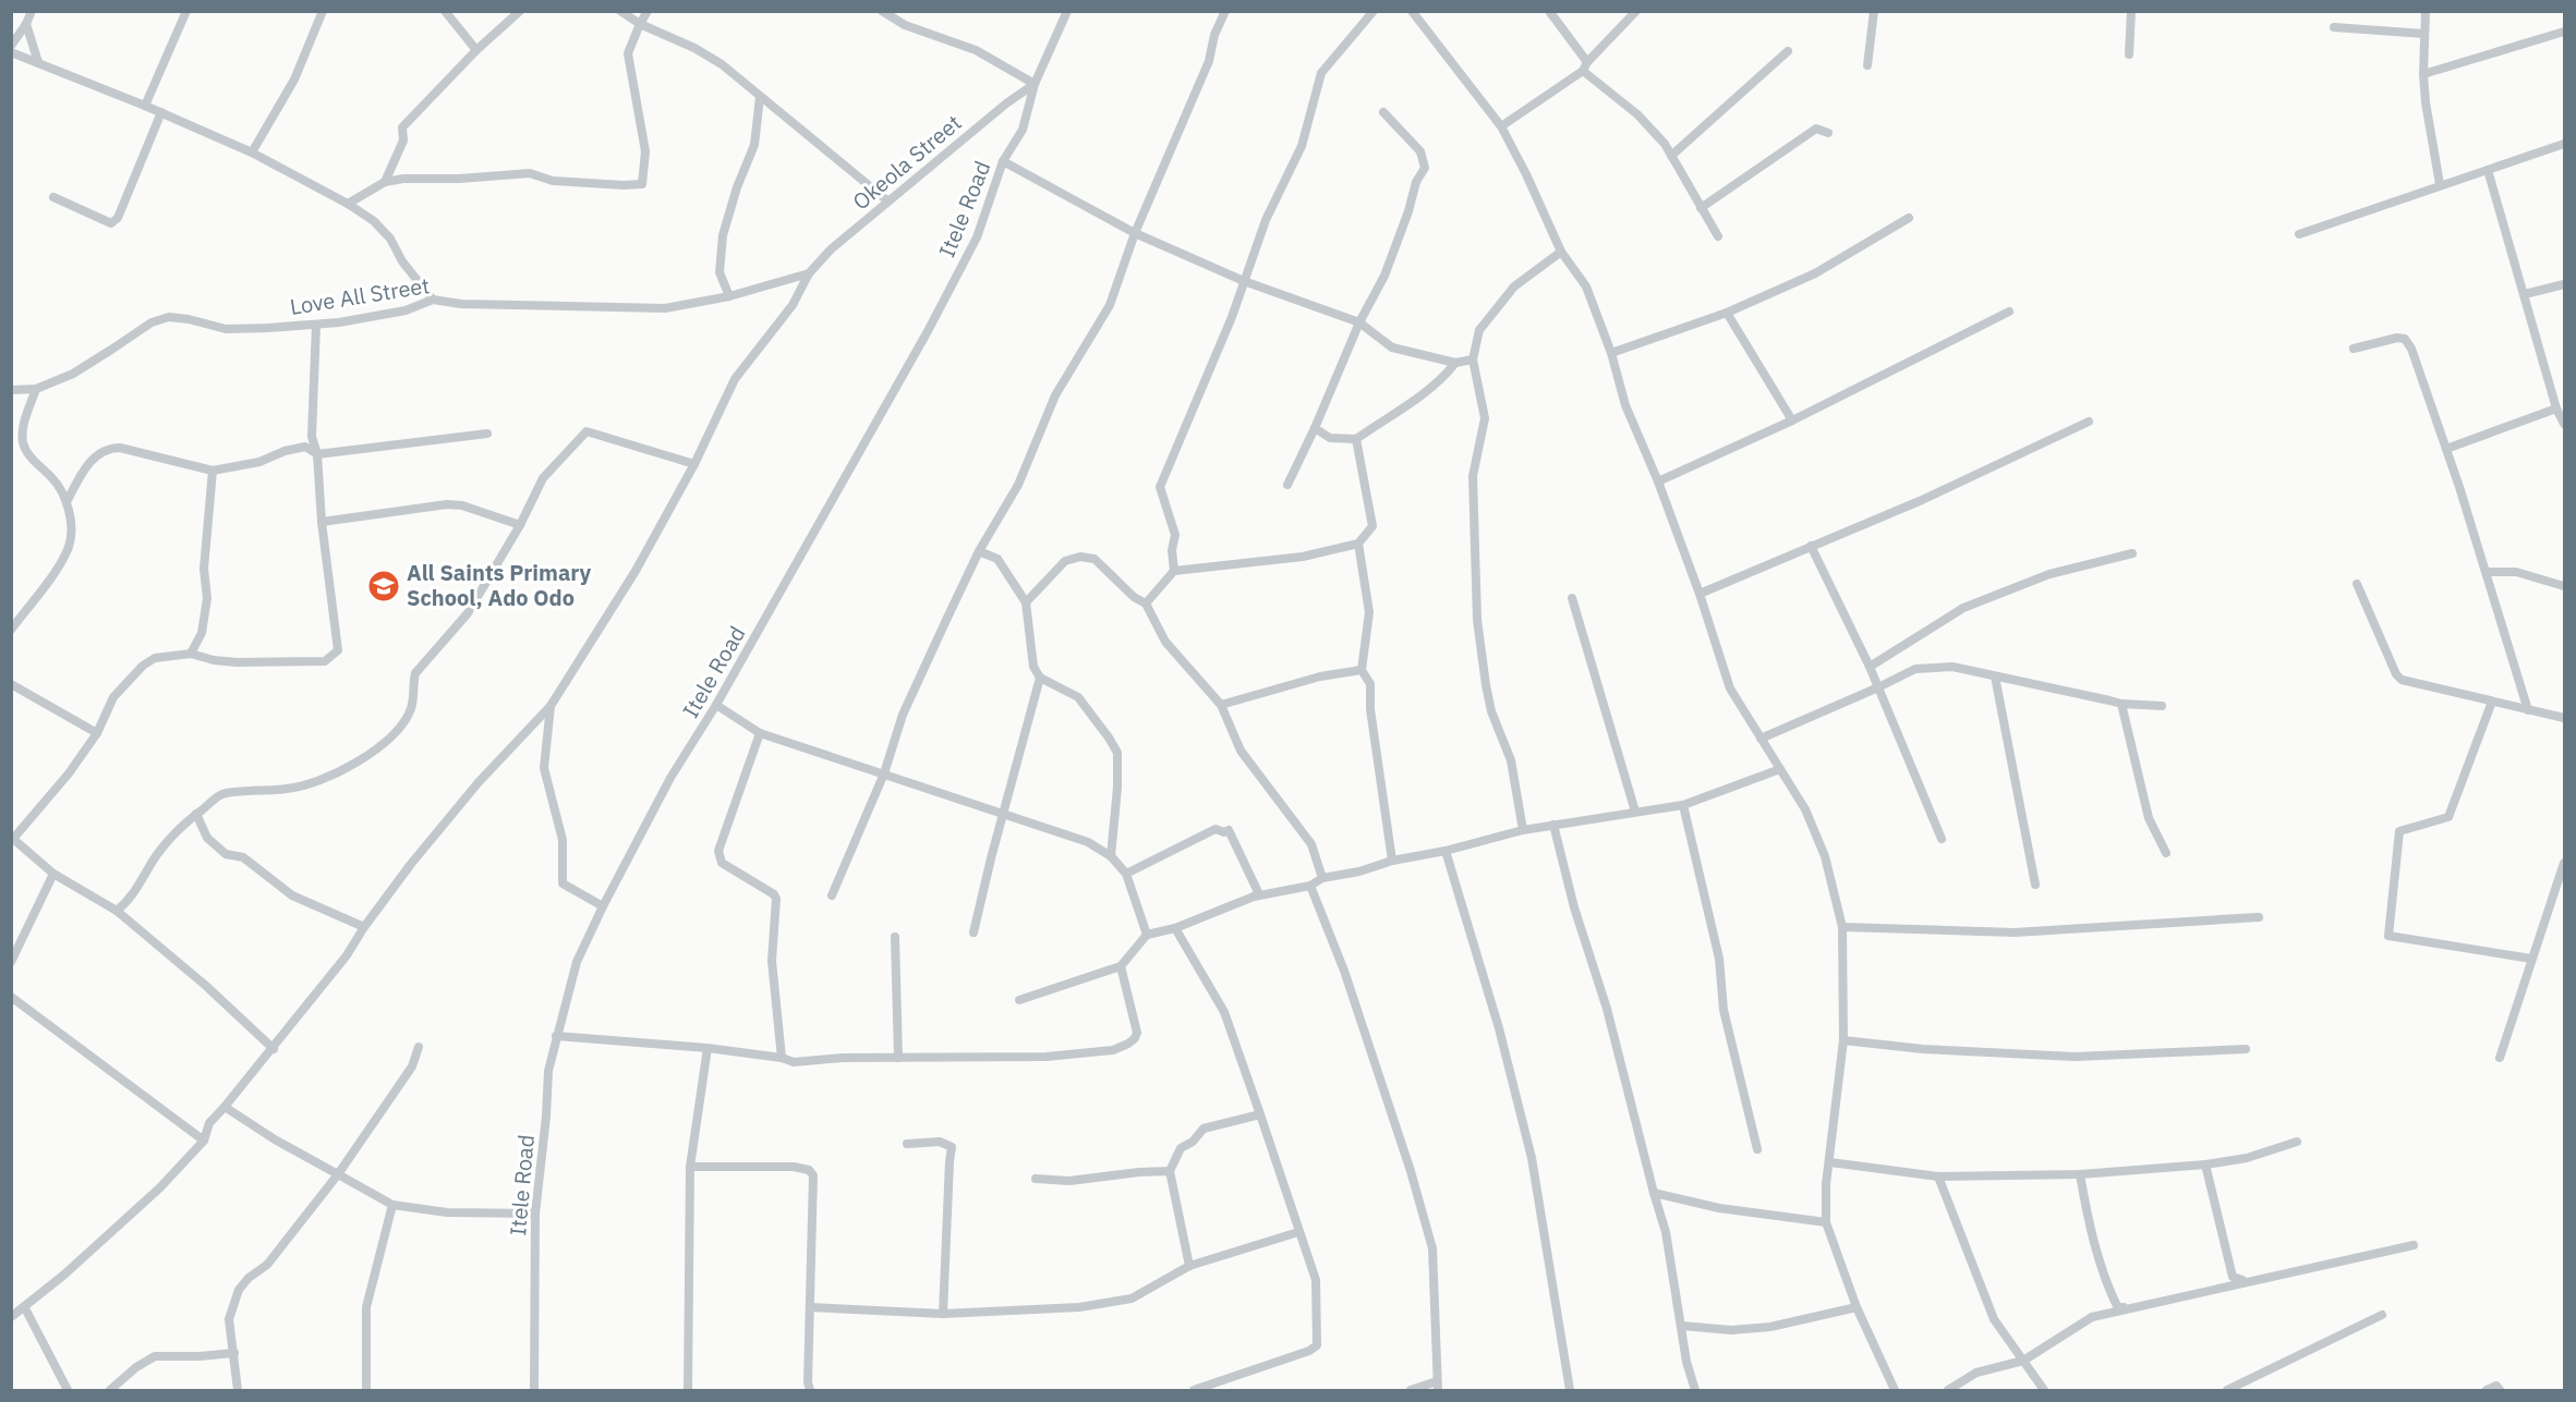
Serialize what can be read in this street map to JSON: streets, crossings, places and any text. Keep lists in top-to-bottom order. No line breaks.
{"streets":{"street":["Okeola Street","Itele Road","Love All Street"]},"crossings":[["Okeola Street","Itele Road"],["Okeola Street","Love All Street"]],"places":{"school or university":["All Saints Primary School, Ado Odo"]}}
